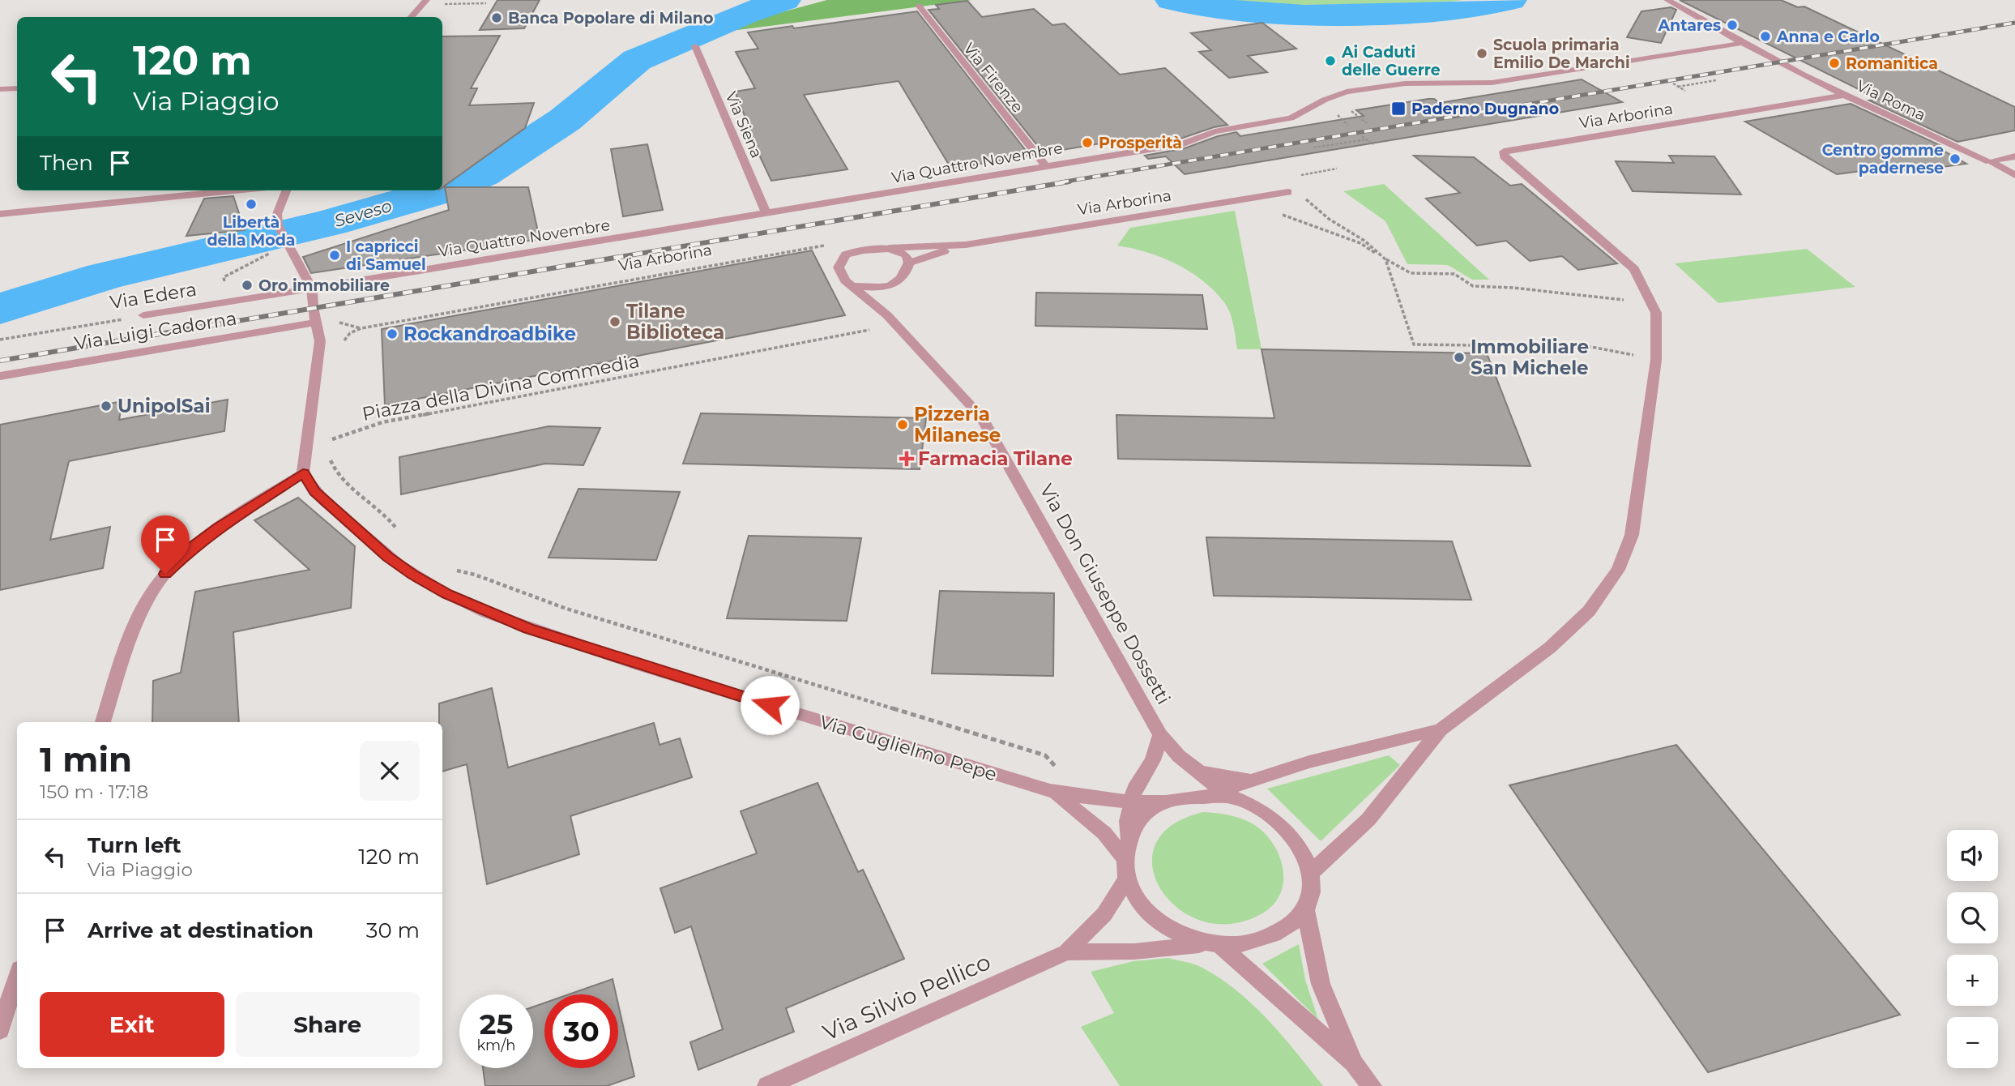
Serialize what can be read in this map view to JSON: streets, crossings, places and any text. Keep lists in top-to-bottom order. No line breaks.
{"streets":{"street":["Via Firenze","Via Roma","Via Arborina","Via Siena","Via Quattro Novembre","Via Edera","Via Luigi Cadorna","Via Don Giuseppe Dossetti","Via Guglielmo Pepe","Via Silvio Pellico"],"path":["Piazza della Divina Commedia"]},"crossings":[["Via Firenze","Via Quattro Novembre"],["Via Roma","Via Arborina"],["Via Roma","Via Quattro Novembre"],["Via Arborina","Via Don Giuseppe Dossetti"],["Via Siena","Via Quattro Novembre"],["Via Quattro Novembre","Via Edera"],["Via Don Giuseppe Dossetti","Via Guglielmo Pepe"],["Via Don Giuseppe Dossetti","Via Silvio Pellico"],["Via Guglielmo Pepe","Via Silvio Pellico"]],"water":["Seveso"],"places":{"other":["Banca Popolare di Milano","Antares","Anna e Carlo","Scuola primaria Emilio De Marchi","Ai Caduti delle Guerre","Romanitica","Prosperità","Centro gomme padernese","Libertà della Moda","I capricci di Samuel","Oro immobiliare","Tilane Biblioteca","Rockandroadbike","Immobiliare San Michele","UnipolSai","Pizzeria Milanese"],"transit":["Paderno Dugnano"],"health":["Farmacia Tilane"]},"page":{"turn":["120 m","Via Piaggio"],"then":"Then","heading":["1 min","150 m · 17:18"],"list":[{"name":"Turn left","note":"Via Piaggio","value":"120 m"},{"name":"Arrive at destination","value":"30 m"}],"map_buttons":["+","−"],"buttons":["Exit","Share"],"speed":"25 km/h","limit":"30"}}
